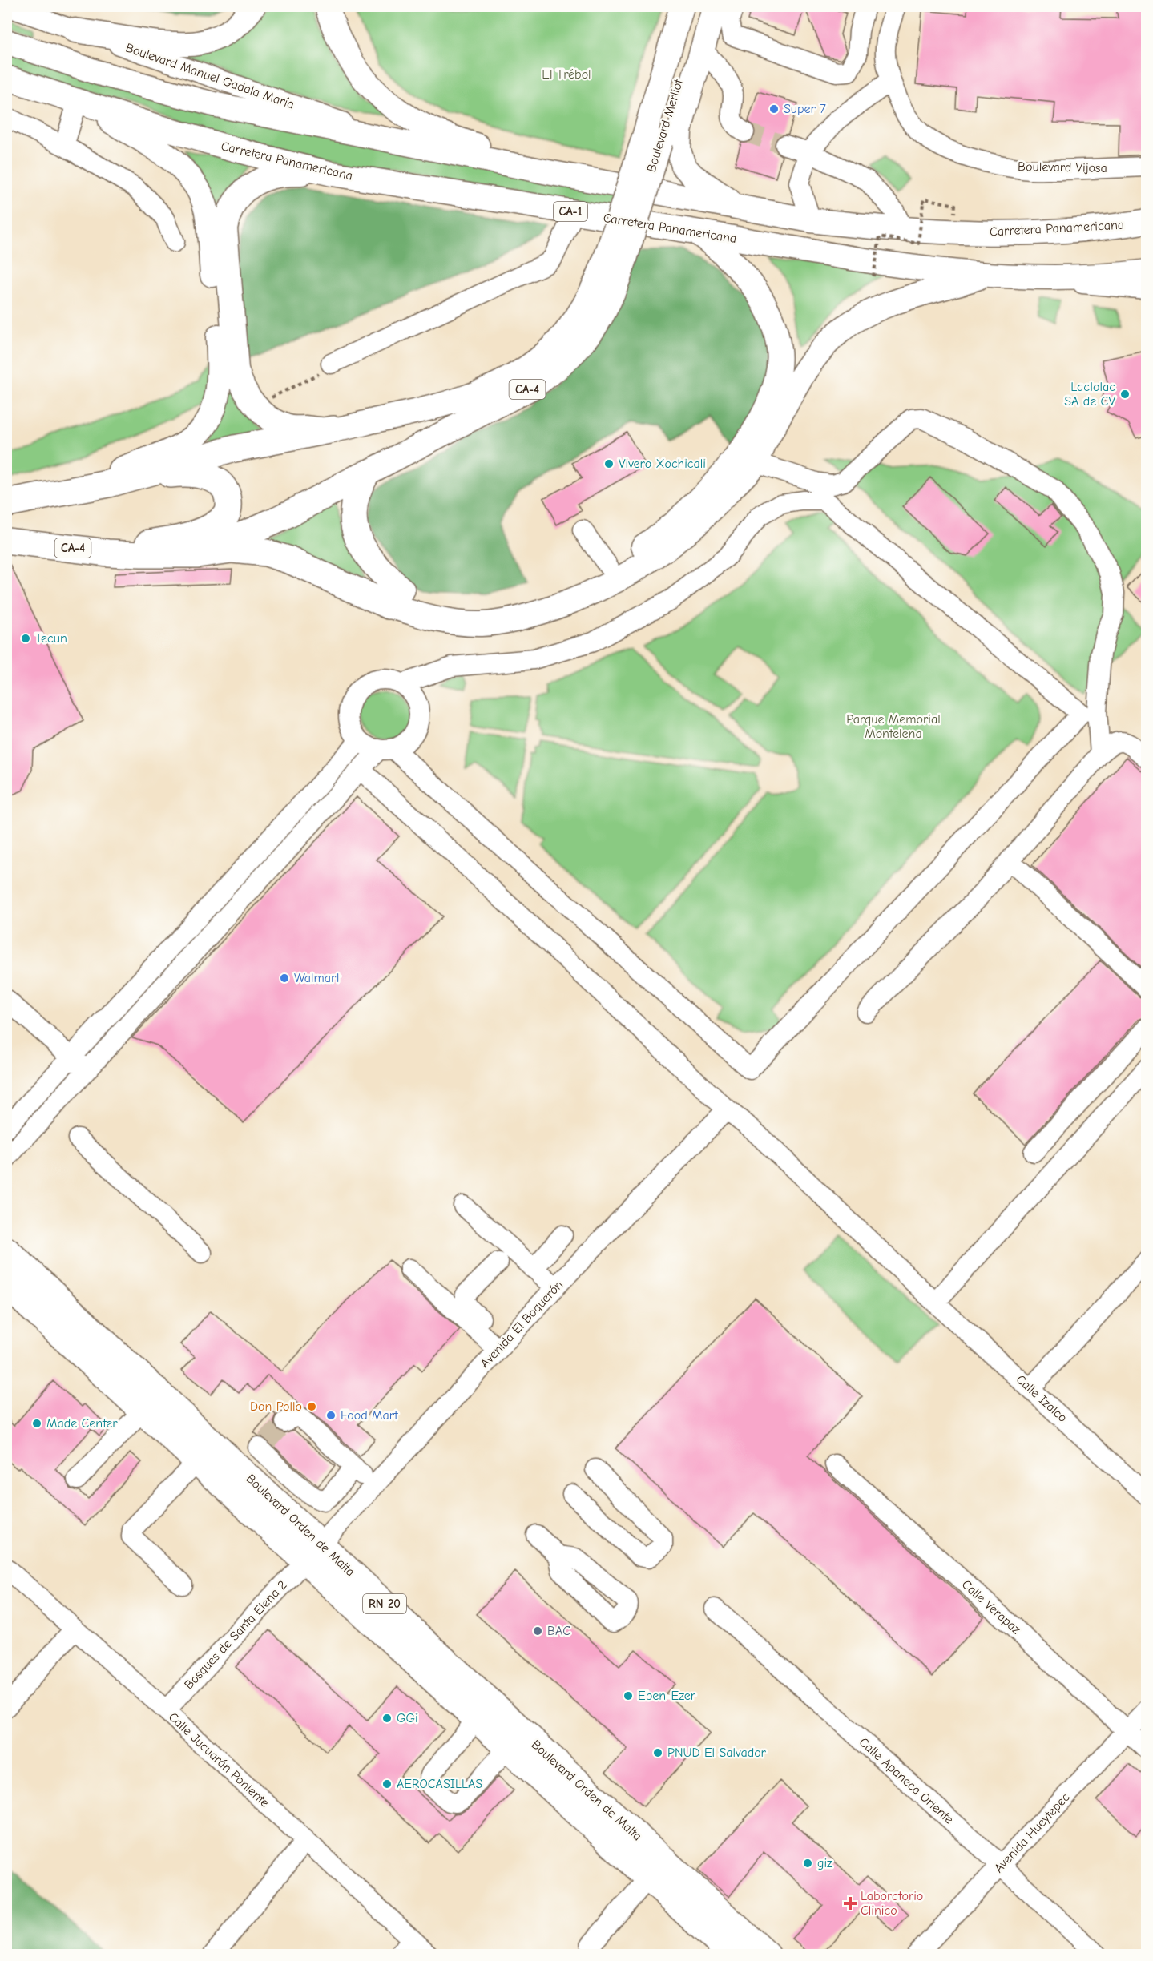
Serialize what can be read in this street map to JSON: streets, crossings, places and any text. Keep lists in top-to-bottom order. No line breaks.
{"streets":{"highway":["CA-4","Boulevard Orden de Malta","RN 20"],"main road":["Boulevard Merliot","Carretera Panamericana","CA-1"],"street":["Boulevard Manuel Gadala María","Boulevard Vijosa","Avenida El Boquerón","Calle Izalco","Calle Verapaz","Bosques de Santa Elena 2","Calle Jucuarán Poniente","Calle Apaneca Oriente","Avenida Hueytepec"]},"crossings":[["Boulevard Manuel Gadala María","Carretera Panamericana"],["Boulevard Merliot","CA-4"],["Avenida El Boquerón","Calle Izalco"],["Avenida El Boquerón","Boulevard Orden de Malta"],["Avenida El Boquerón","Bosques de Santa Elena 2"],["Boulevard Orden de Malta","Bosques de Santa Elena 2"],["Calle Verapaz","Avenida Hueytepec"],["Bosques de Santa Elena 2","Calle Jucuarán Poniente"],["Calle Apaneca Oriente","Avenida Hueytepec"]],"parks":["El Trébol","Parque Memorial Montelena"],"places":{"other":["Super 7","Lactolac SA de CV","Vivero Xochicali","Tecun","Walmart","Don Pollo","Food Mart","Made Center","BAC","Eben-Ezer","GGi","PNUD El Salvador","AEROCASILLAS","giz"],"health":["Laboratorio Clinico"]}}
